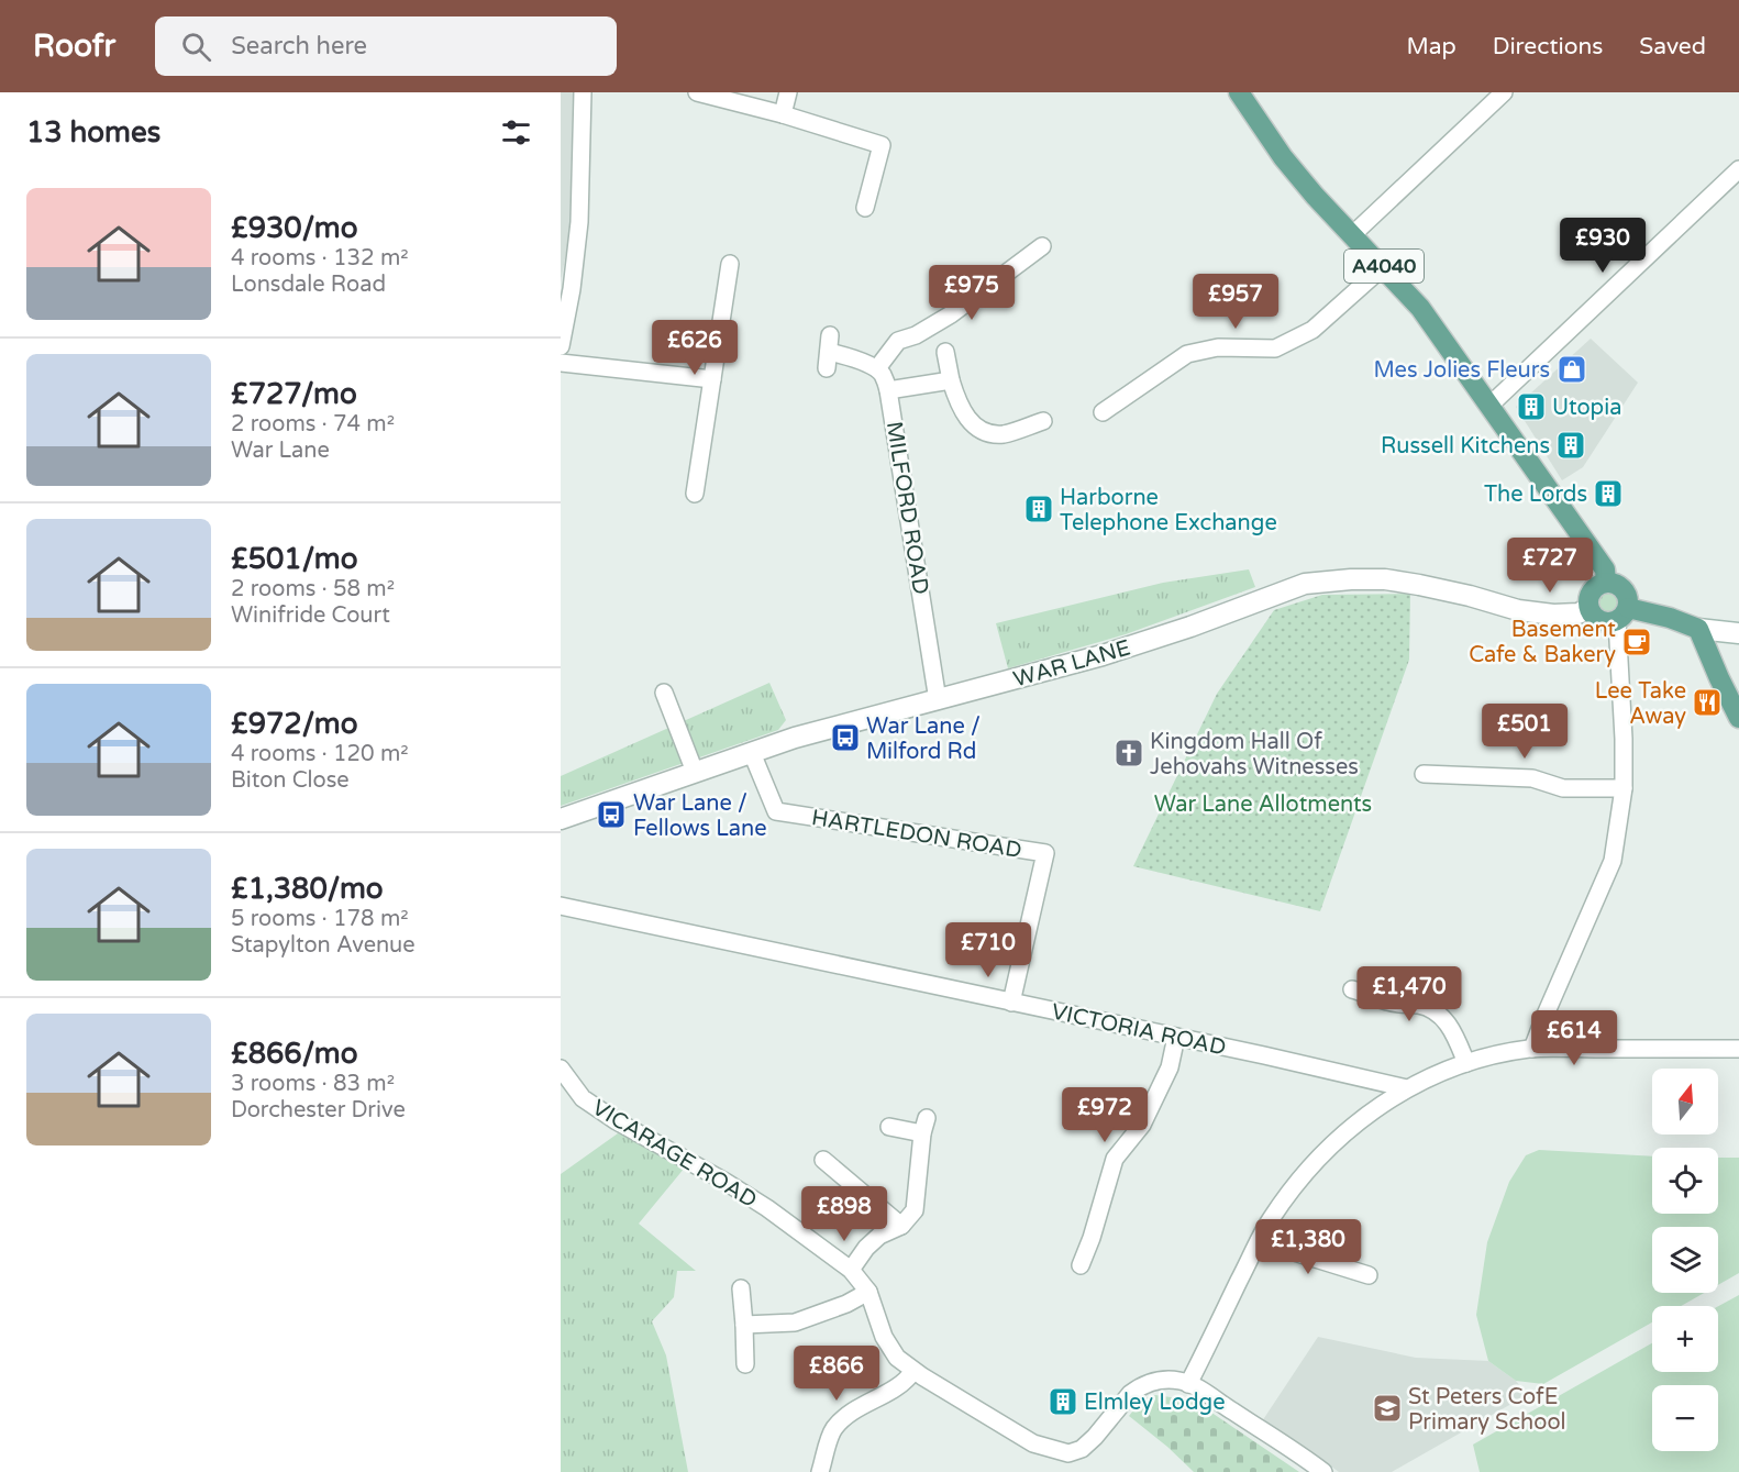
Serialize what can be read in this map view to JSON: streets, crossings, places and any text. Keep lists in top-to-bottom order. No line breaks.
{"streets":{"main road":["A4040"],"street":["MILFORD ROAD","WAR LANE","HARTLEDON ROAD","VICTORIA ROAD","VICARAGE ROAD"]},"crossings":[["A4040","WAR LANE"],["MILFORD ROAD","WAR LANE"],["WAR LANE","HARTLEDON ROAD"],["HARTLEDON ROAD","VICTORIA ROAD"]],"parks":["War Lane Allotments"],"places":{"shop":["Mes Jolies Fleurs"],"building":["Utopia","Russell Kitchens","The Lords","Harborne Telephone Exchange","Elmley Lodge"],"cafe":["Basement Cafe & Bakery"],"restaurant":["Lee Take Away"],"bus stop":["War Lane / Milford Rd","War Lane / Fellows Lane"],"church":["Kingdom Hall Of Jehovahs Witnesses"],"school or university":["St Peters CofE Primary School"]},"north":"top","page":{"header":"Roofr","search":"Search here","nav":["Map","Directions","Saved"],"heading":"13 homes","list":[{"name":"£930/mo","note":"4 rooms · 132 m² · Lonsdale Road"},{"name":"£727/mo","note":"2 rooms · 74 m² · War Lane"},{"name":"£501/mo","note":"2 rooms · 58 m² · Winifride Court"},{"name":"£972/mo","note":"4 rooms · 120 m² · Biton Close"},{"name":"£1,380/mo","note":"5 rooms · 178 m² · Stapylton Avenue"},{"name":"£866/mo","note":"3 rooms · 83 m² · Dorchester Drive"}],"price":["£930","£975","£957","£626","£727","£501","£710","£1,470","£614","£972","£898","£1,380","£866"],"map_buttons":["+","−"]}}
